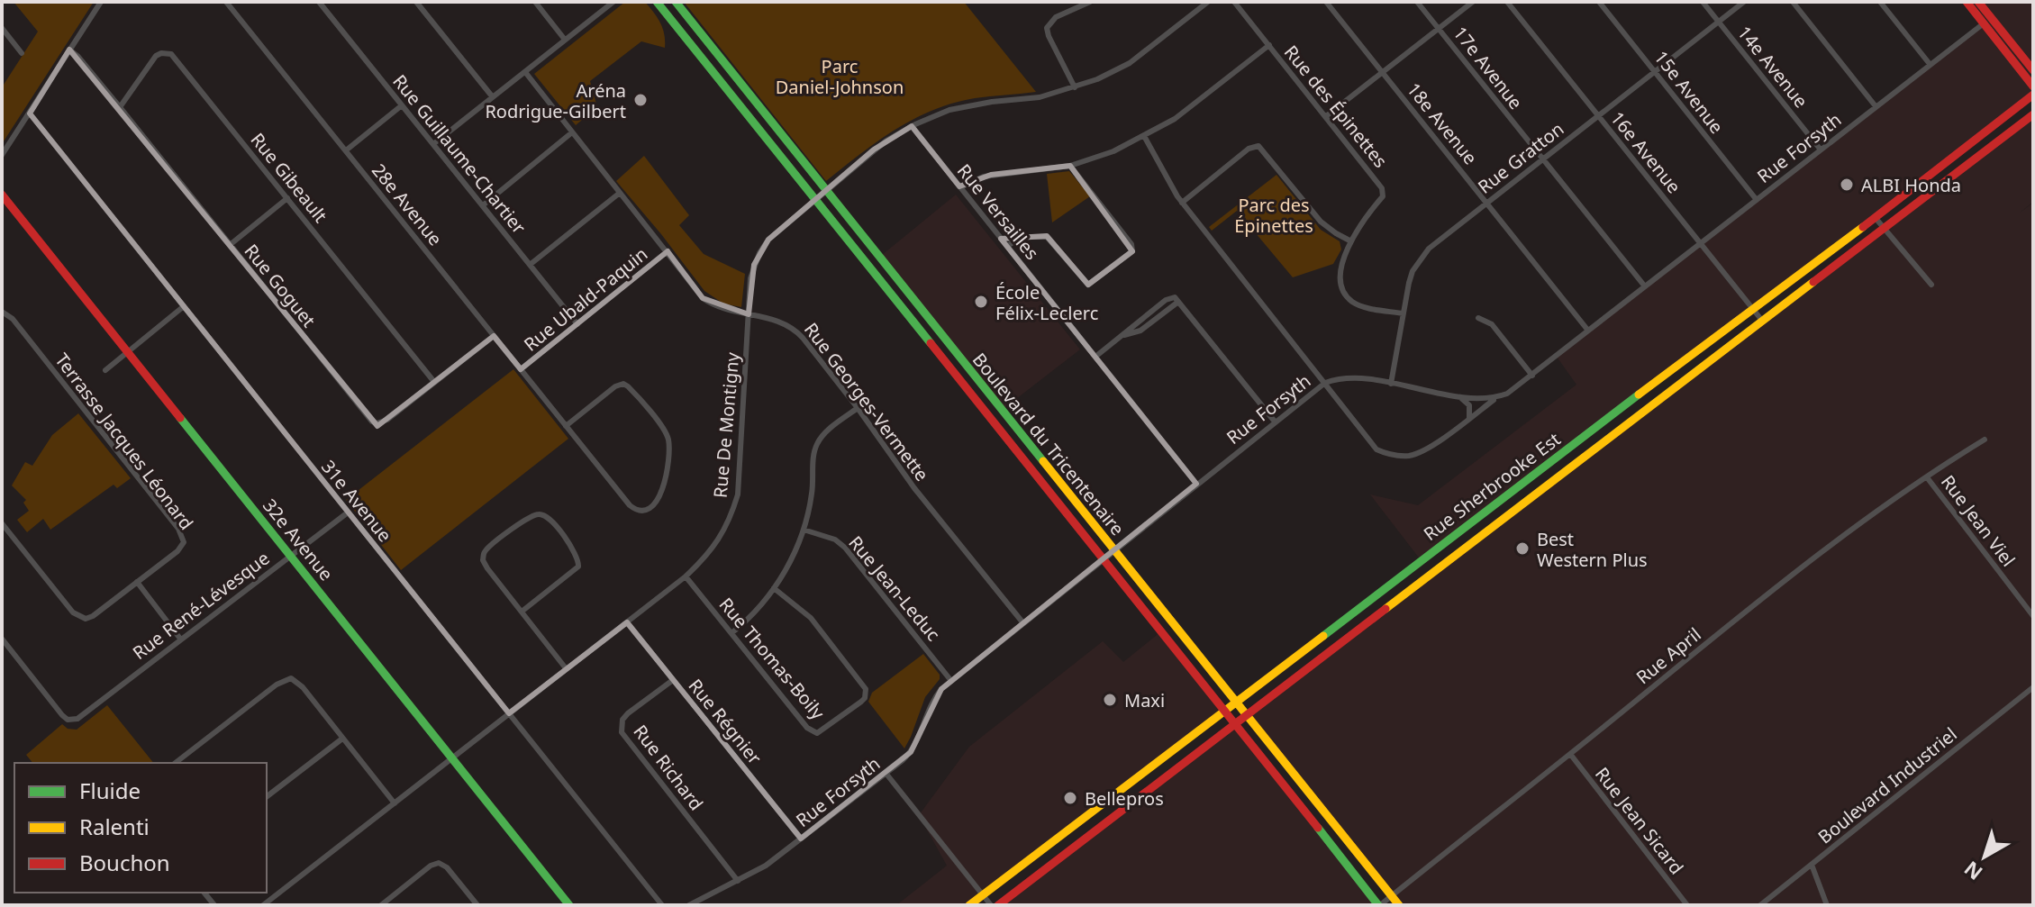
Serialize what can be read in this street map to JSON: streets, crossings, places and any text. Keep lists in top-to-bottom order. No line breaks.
{"streets":{"street":["14e Avenue","17e Avenue","15e Avenue","Rue des Épinettes","18e Avenue","Rue Forsyth","16e Avenue","Rue Guillaume-Chartier","Rue Gratton","Rue Gibeault","28e Avenue","Rue Versailles","Rue Goguet","Rue Ubald-Paquin","Rue Georges-Vermette","Rue De Montigny","Terrasse Jacques Léonard","Boulevard du Tricentenaire","Rue Sherbrooke Est","31e Avenue","Rue Jean Viel","32e Avenue","Rue Jean-Leduc","Rue René-Lévesque","Rue April","Rue Thomas-Boily","Rue Régnier","Rue Richard","Boulevard Industriel","Rue Jean Sicard"]},"crossings":[["14e Avenue","Rue Forsyth"],["14e Avenue","Rue Gratton"],["17e Avenue","Rue Forsyth"],["17e Avenue","Rue Gratton"],["15e Avenue","Rue Forsyth"],["15e Avenue","Rue Gratton"],["Rue des Épinettes","Rue Gratton"],["18e Avenue","Rue Forsyth"],["18e Avenue","Rue Gratton"],["Rue Forsyth","16e Avenue"],["Rue Forsyth","Rue Gratton"],["Rue Forsyth","Rue Versailles"],["Rue Forsyth","Rue Georges-Vermette"],["Rue Forsyth","Boulevard du Tricentenaire"],["Rue Forsyth","Rue Jean-Leduc"],["Rue Forsyth","Rue Régnier"],["Rue Forsyth","Rue Richard"],["16e Avenue","Rue Gratton"],["16e Avenue","Rue Sherbrooke Est"],["Rue Guillaume-Chartier","Rue Ubald-Paquin"],["Rue Gibeault","Rue Goguet"],["28e Avenue","Rue Goguet"],["28e Avenue","Rue Ubald-Paquin"],["Rue Versailles","Rue De Montigny"],["Rue Ubald-Paquin","Rue Georges-Vermette"],["Rue Georges-Vermette","Rue De Montigny"],["Rue De Montigny","Boulevard du Tricentenaire"],["Rue De Montigny","31e Avenue"],["Rue De Montigny","32e Avenue"],["Rue De Montigny","Rue Thomas-Boily"],["Rue De Montigny","Rue Régnier"],["Boulevard du Tricentenaire","Rue Sherbrooke Est"],["Boulevard du Tricentenaire","Rue April"],["31e Avenue","Rue René-Lévesque"],["Rue Jean Viel","Rue April"],["32e Avenue","Rue René-Lévesque"],["Rue April","Rue Jean Sicard"],["Rue Régnier","Rue Richard"]],"parks":["Parc Daniel-Johnson","Parc des Épinettes"],"places":["Aréna Rodrigue-Gilbert","ALBI Honda","École Félix-Leclerc","Best Western Plus","Maxi","Bellepros"],"legend":["Fluide","Ralenti","Bouchon"],"north":"bottom left"}
